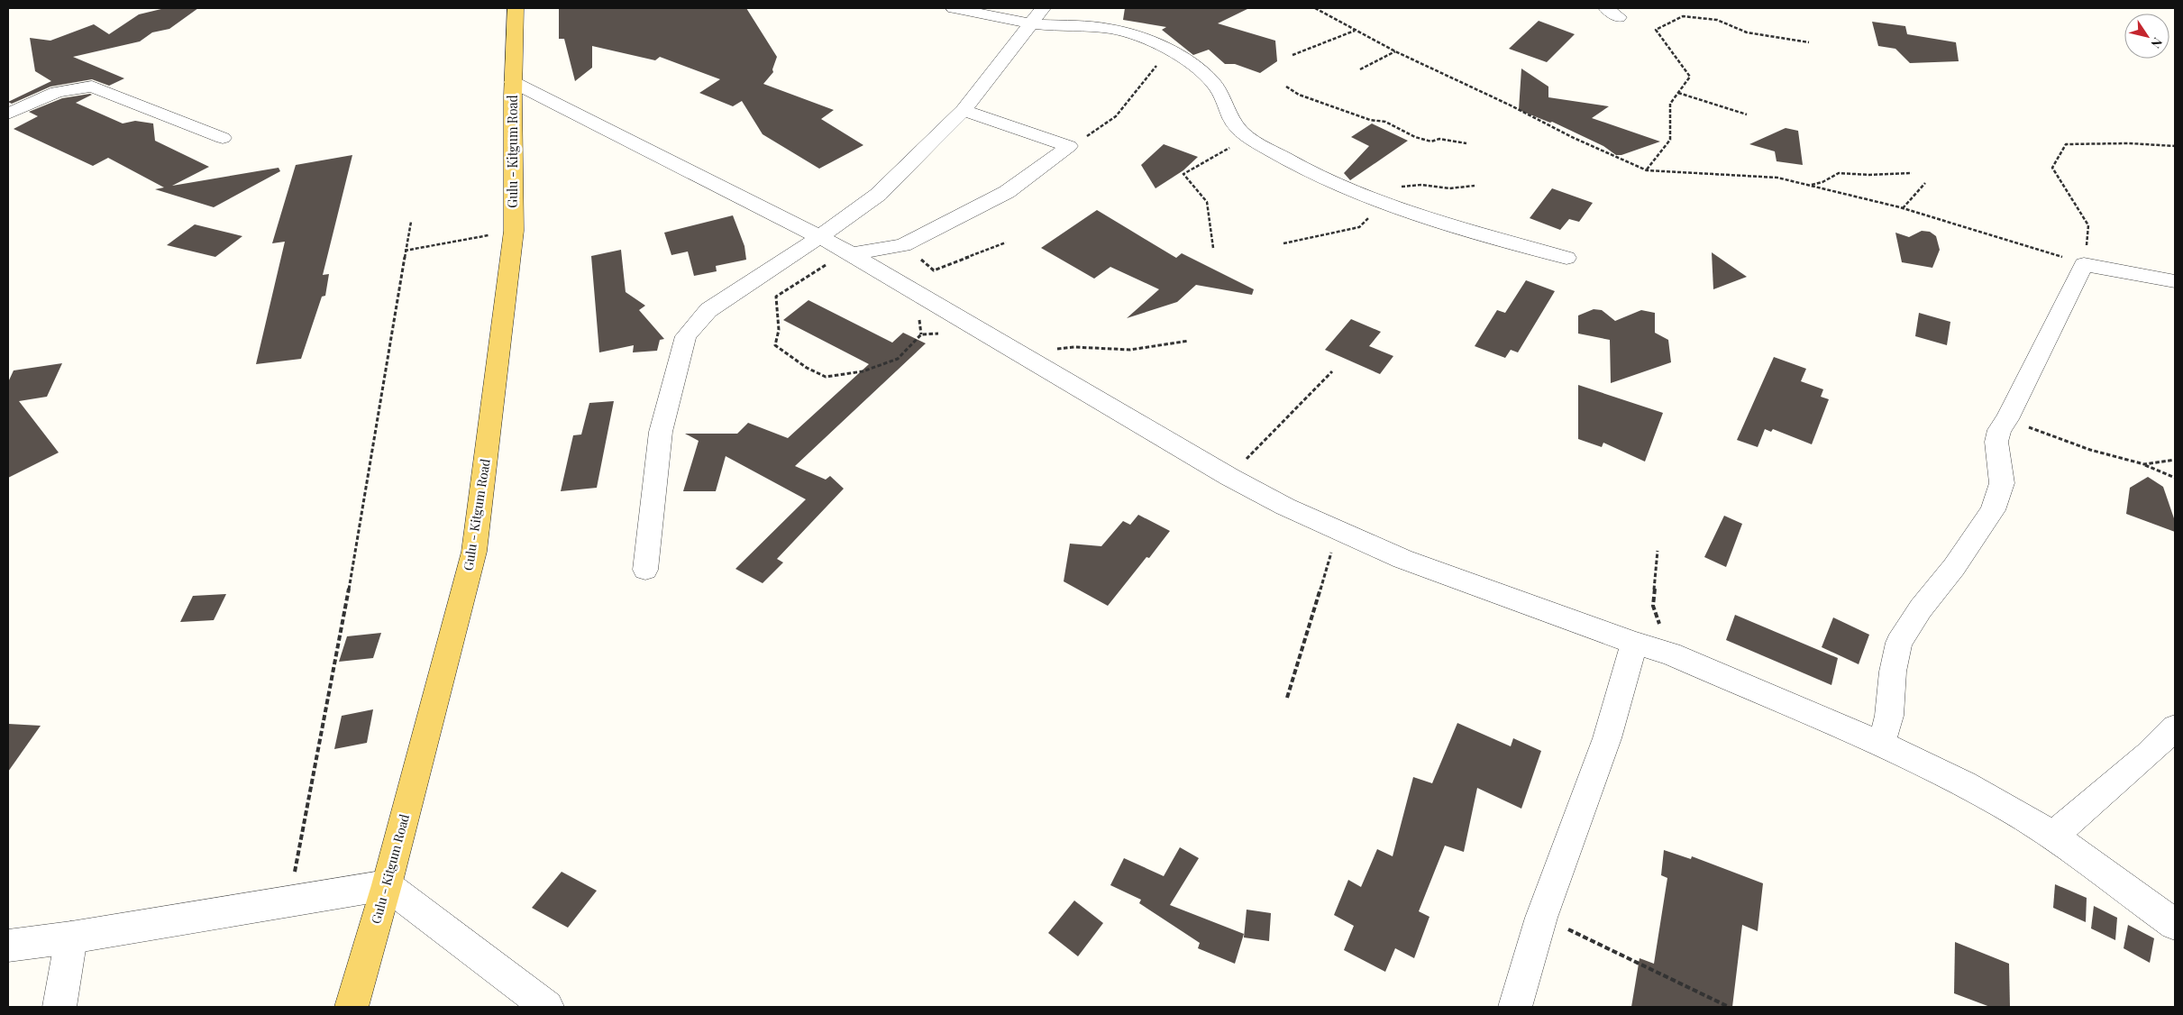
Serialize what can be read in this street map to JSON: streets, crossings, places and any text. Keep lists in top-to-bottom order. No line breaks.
{"streets":{"main road":["Gulu - Kitgum Road"]},"north":"bottom right"}
